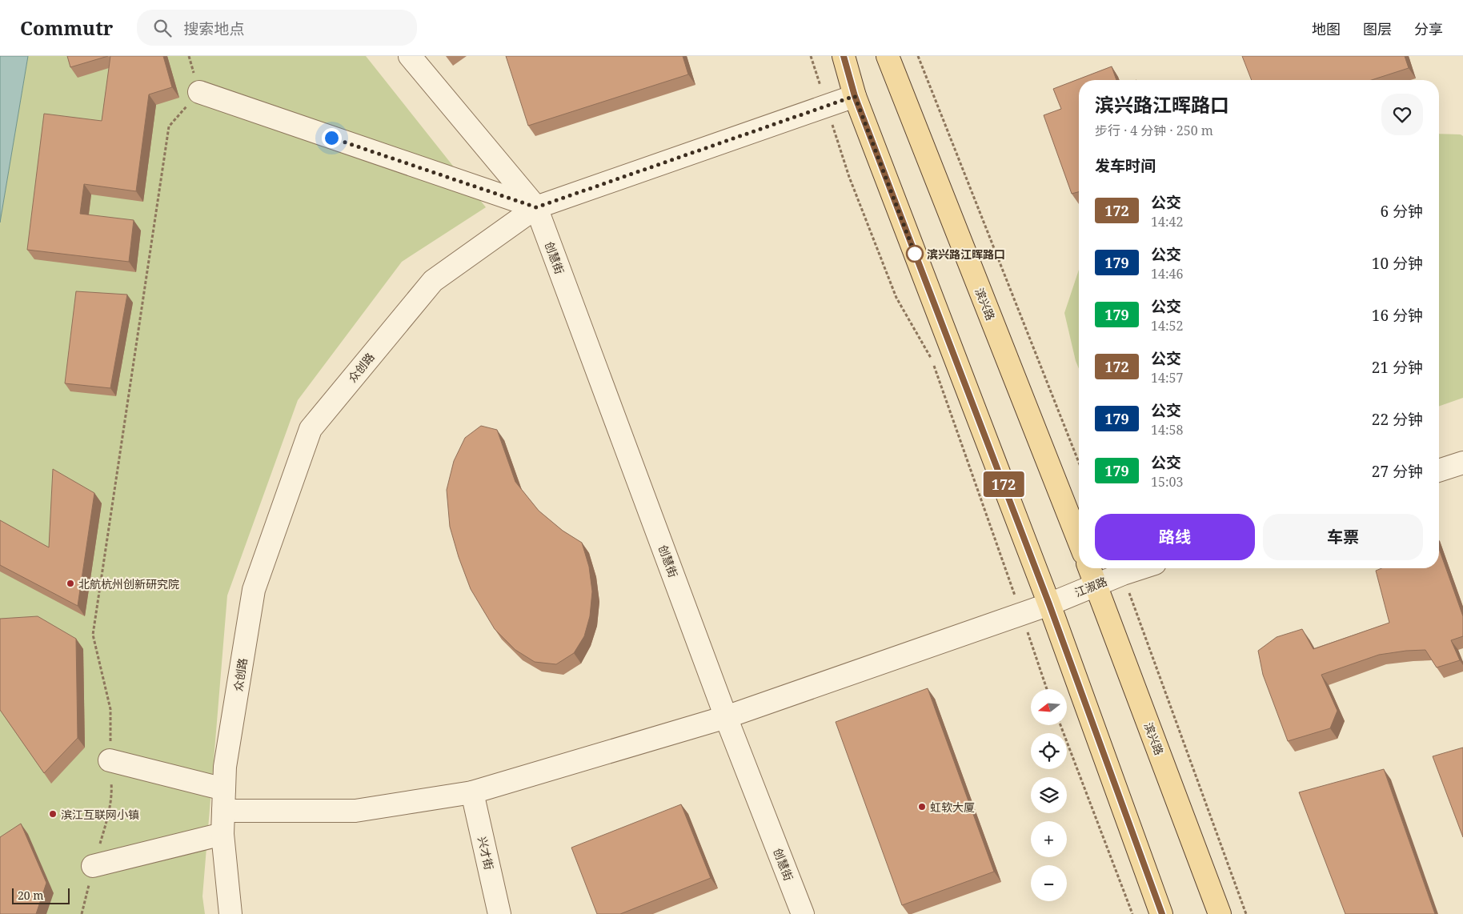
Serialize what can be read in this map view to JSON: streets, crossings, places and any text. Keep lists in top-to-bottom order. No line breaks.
{"streets":{"main road":["滨兴路"],"street":["创慧街","众创路","江淑路","兴才街"]},"crossings":[["创慧街","众创路"],["创慧街","江淑路"],["滨兴路","江淑路"],["众创路","江淑路"],["江淑路","兴才街"]],"places":["滨兴路江晖路口","北航杭州创新研究院","虹软大厦","滨江互联网小镇"],"lines":["bus line 172"],"scale_bar":"20 m","north":"left","page":{"header":"Commutr","search":"搜索地点","nav":["地图","图层","分享"],"on_map":"172","heading":[["滨兴路江晖路口","步行 · 4 分钟 · 250 m"],"发车时间"],"list":[{"mark":"172","name":"公交","note":"14:42","value":"6 分钟"},{"mark":"179","name":"公交","note":"14:46","value":"10 分钟"},{"mark":"179","name":"公交","note":"14:52","value":"16 分钟"},{"mark":"172","name":"公交","note":"14:57","value":"21 分钟"},{"mark":"179","name":"公交","note":"14:58","value":"22 分钟"},{"mark":"179","name":"公交","note":"15:03","value":"27 分钟"}],"buttons":["路线","车票"],"map_buttons":["+","−"],"scale":"20 m"}}
